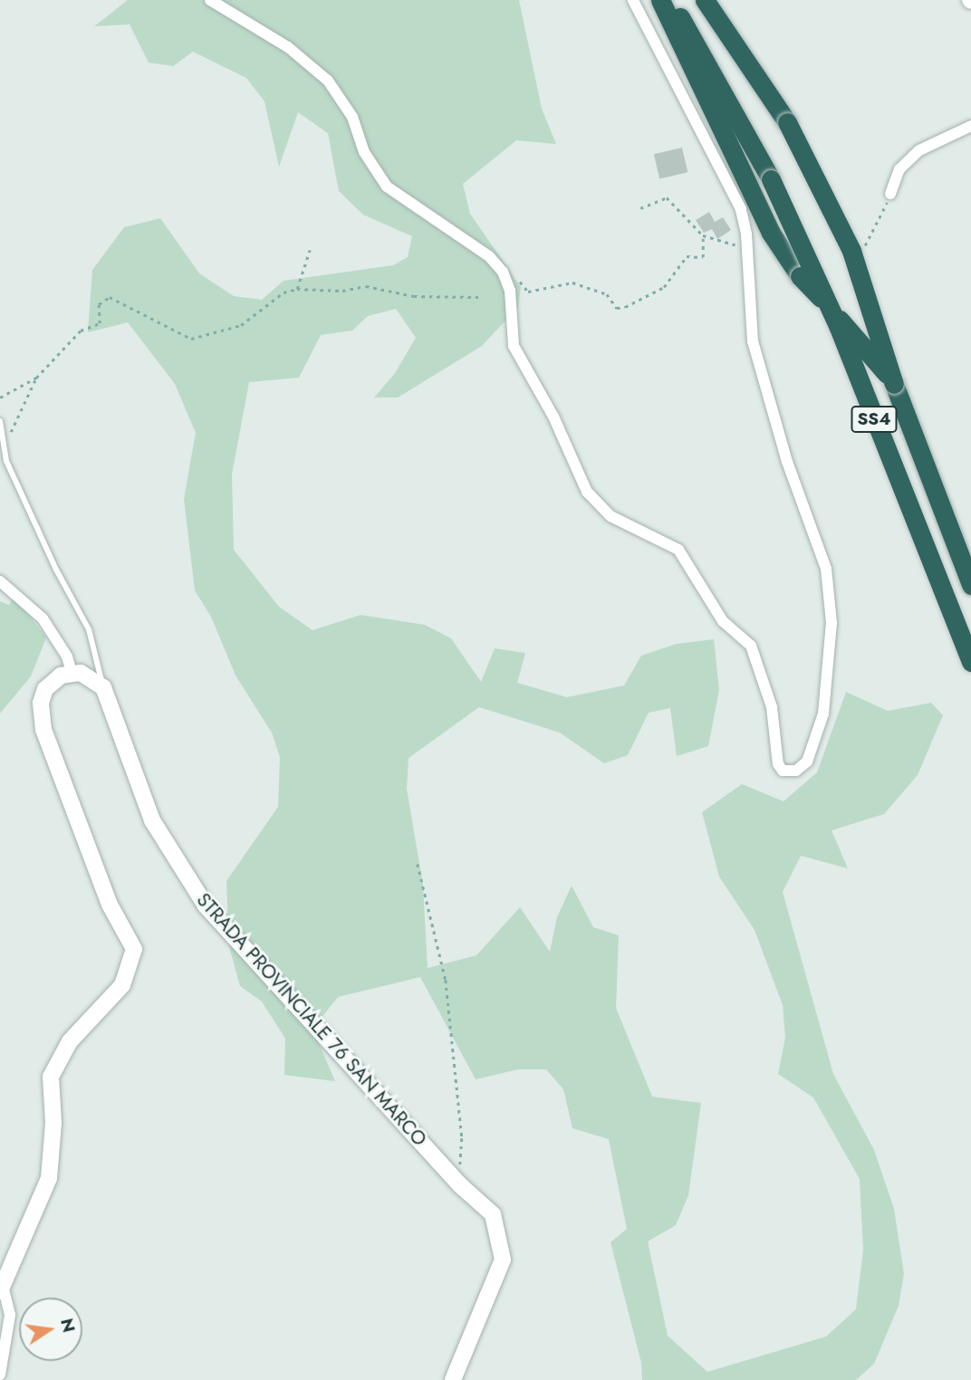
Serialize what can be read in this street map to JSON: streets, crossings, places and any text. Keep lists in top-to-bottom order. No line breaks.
{"streets":{"highway":["SS4"],"street":["STRADA PROVINCIALE 76 SAN MARCO"]},"north":"right"}
